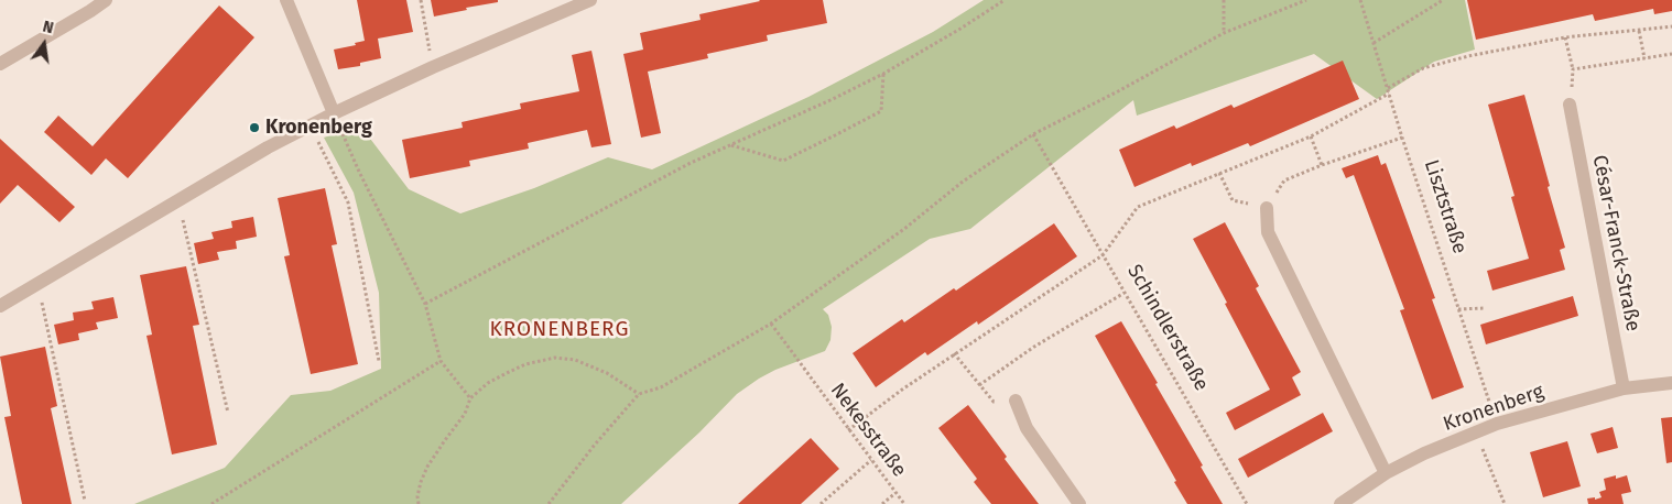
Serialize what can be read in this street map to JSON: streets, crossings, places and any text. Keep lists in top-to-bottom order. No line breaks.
{"streets":{"street":["César-Franck-Straße","Kronenberg"],"path":["Lisztstraße","Schindlerstraße","Nekesstraße"]},"crossings":[["Lisztstraße","Kronenberg"],["César-Franck-Straße","Kronenberg"]],"districts":["KRONENBERG"],"places":["Kronenberg"],"north":"top"}
